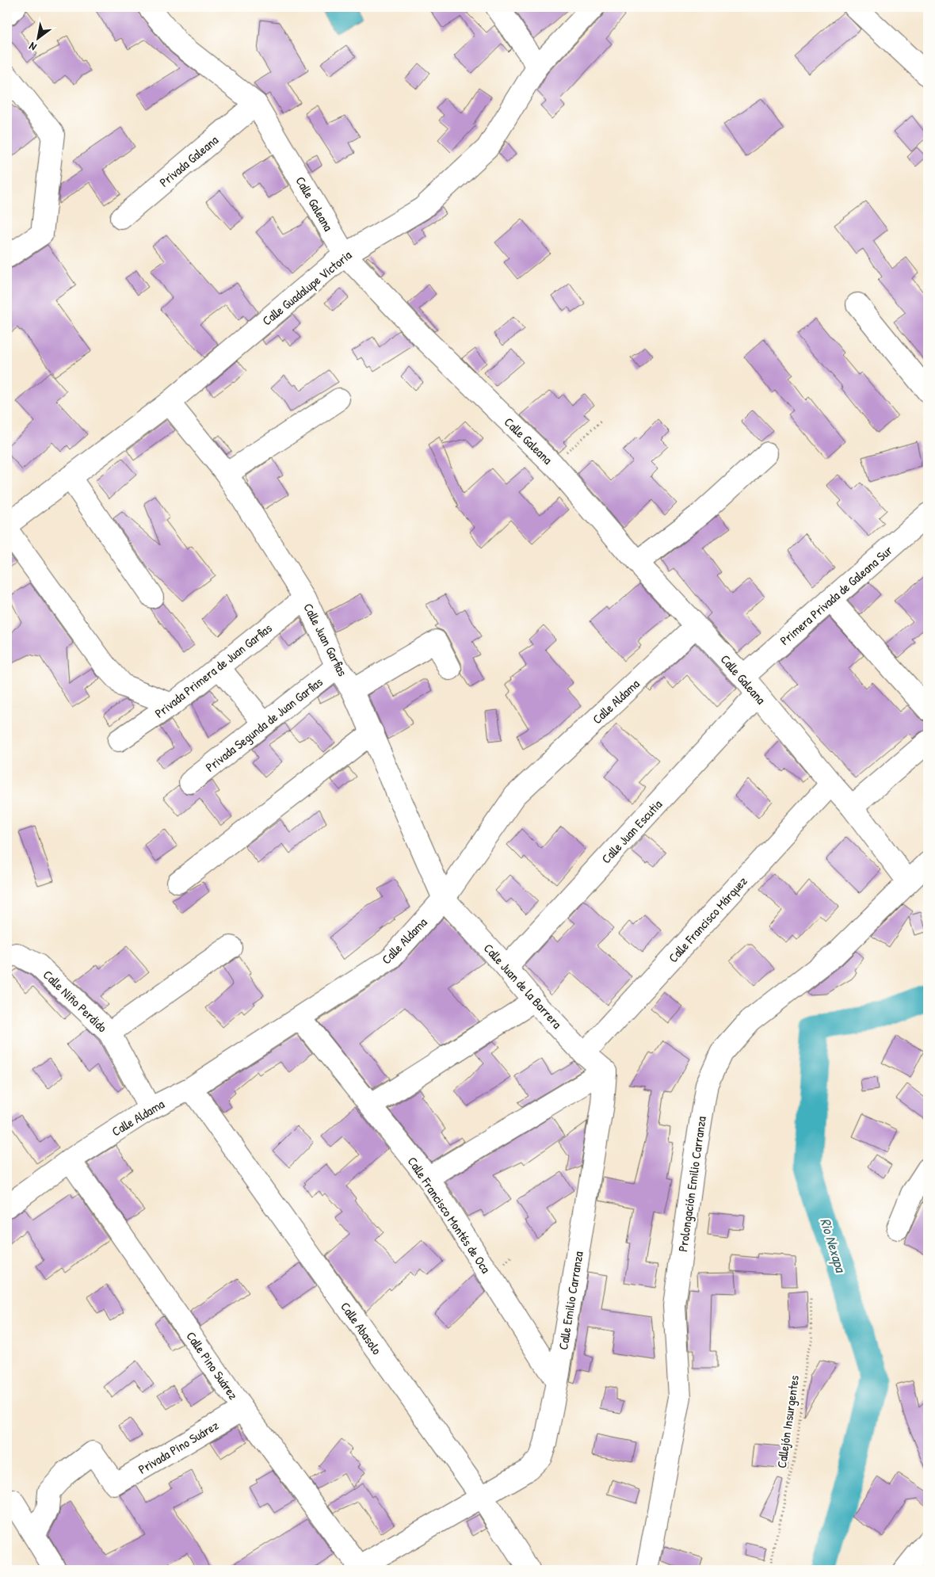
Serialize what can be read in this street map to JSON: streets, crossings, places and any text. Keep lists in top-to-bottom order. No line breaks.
{"streets":{"street":["Privada Galeana","Calle Galeana","Calle Guadalupe Victoria","Primera Privada de Galeana Sur","Calle Juan Garfias","Privada Primera de Juan Garfias","Calle Aldama","Privada Segunda de Juan Garfias","Calle Juan Escutia","Calle Francisco Márquez","Calle Juan de la Barrera","Calle Niño Perdido","Prolongación Emilio Carranza","Calle Francisco Montés de Oca","Calle Emilio Carranza","Calle Abasolo","Calle Pino Suárez","Privada Pino Suárez"],"path":["Callejón Insurgentes"]},"crossings":[["Privada Galeana","Calle Galeana"],["Calle Galeana","Calle Guadalupe Victoria"],["Calle Galeana","Primera Privada de Galeana Sur"],["Calle Galeana","Calle Aldama"],["Calle Galeana","Calle Juan Escutia"],["Calle Galeana","Calle Francisco Márquez"],["Calle Galeana","Prolongación Emilio Carranza"],["Calle Guadalupe Victoria","Calle Juan Garfias"],["Calle Juan Garfias","Privada Primera de Juan Garfias"],["Calle Juan Garfias","Calle Aldama"],["Calle Juan Garfias","Privada Segunda de Juan Garfias"],["Calle Juan Garfias","Calle Juan de la Barrera"],["Calle Aldama","Calle Juan de la Barrera"],["Calle Aldama","Calle Niño Perdido"],["Calle Aldama","Calle Francisco Montés de Oca"],["Calle Aldama","Calle Abasolo"],["Calle Aldama","Calle Pino Suárez"],["Calle Juan Escutia","Calle Juan de la Barrera"],["Calle Francisco Márquez","Calle Juan de la Barrera"],["Calle Juan de la Barrera","Calle Emilio Carranza"],["Calle Francisco Montés de Oca","Calle Emilio Carranza"],["Calle Emilio Carranza","Calle Abasolo"],["Calle Emilio Carranza","Calle Pino Suárez"],["Calle Pino Suárez","Privada Pino Suárez"]],"water":["Rio Nexapa"],"north":"bottom left"}
